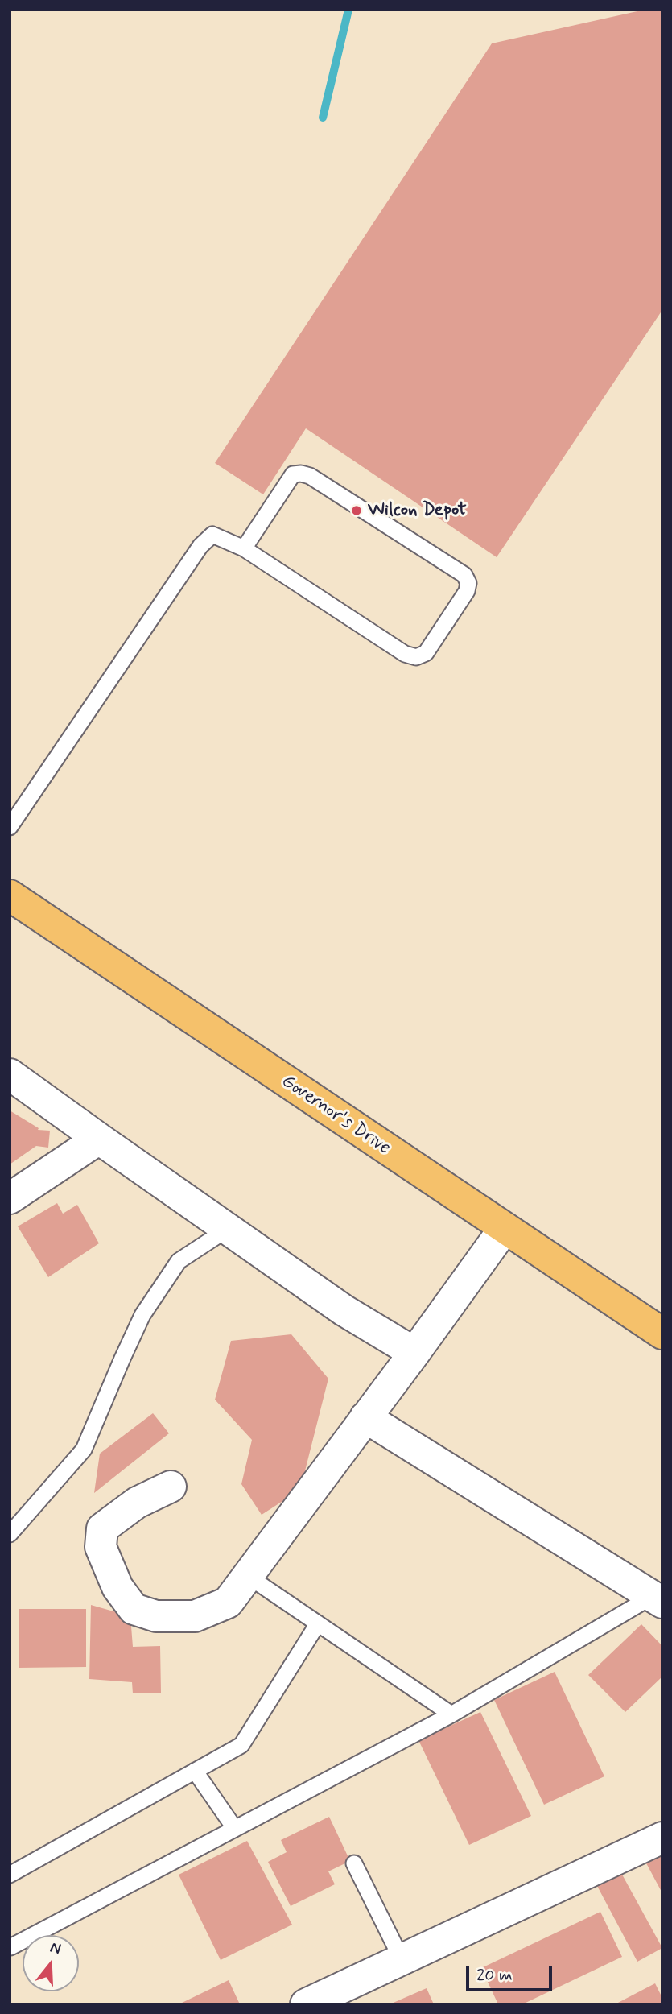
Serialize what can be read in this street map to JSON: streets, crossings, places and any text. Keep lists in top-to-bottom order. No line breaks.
{"streets":{"main road":["Governor's Drive"]},"places":["Wilcon Depot"],"scale_bar":"20 m","north":"top"}
